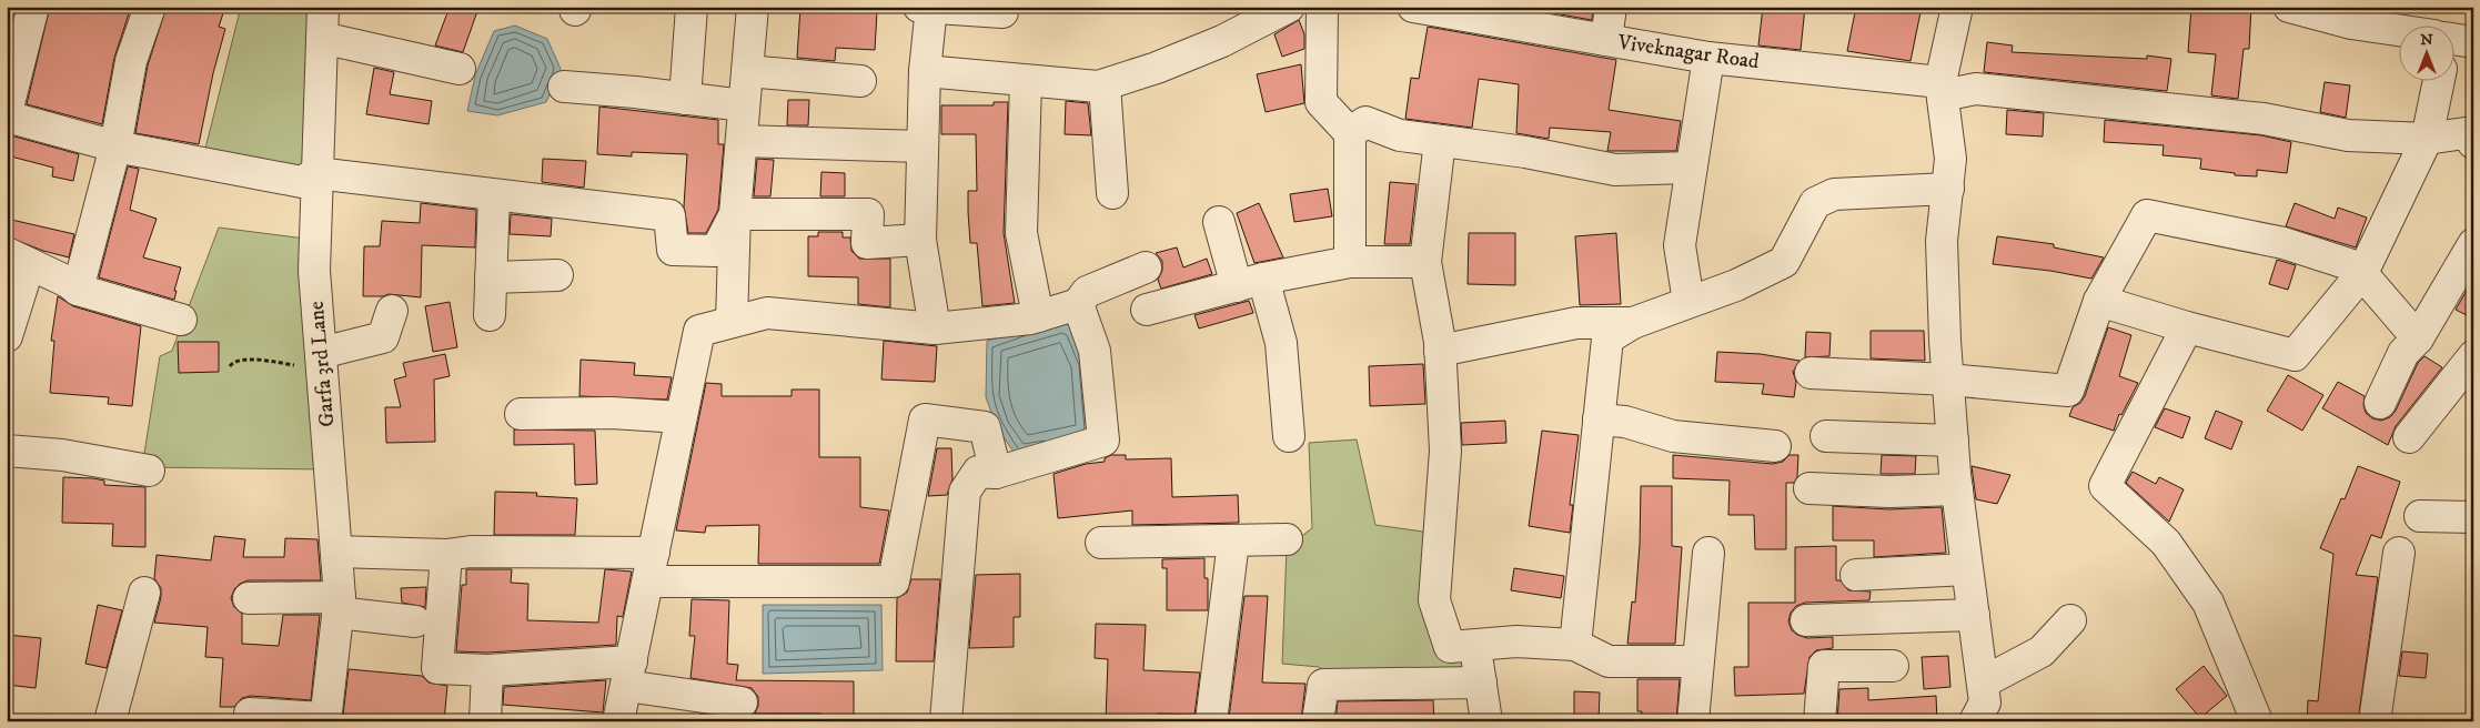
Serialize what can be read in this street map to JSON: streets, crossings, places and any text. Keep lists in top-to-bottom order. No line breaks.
{"streets":{"street":["Viveknagar Road","Garfa 3rd Lane"]},"north":"top"}
